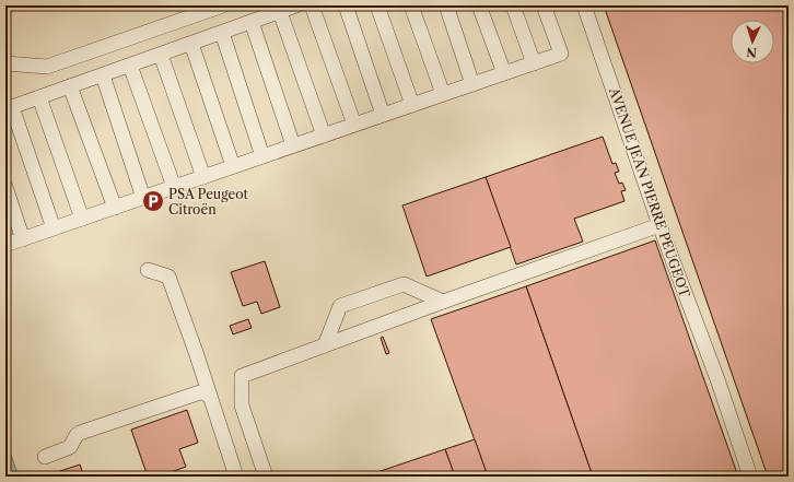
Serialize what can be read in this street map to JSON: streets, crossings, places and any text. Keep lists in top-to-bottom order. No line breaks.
{"streets":{"street":["AVENUE JEAN PIERRE PEUGEOT"]},"places":{"parking":["PSA Peugeot Citroën"]},"north":"bottom"}
